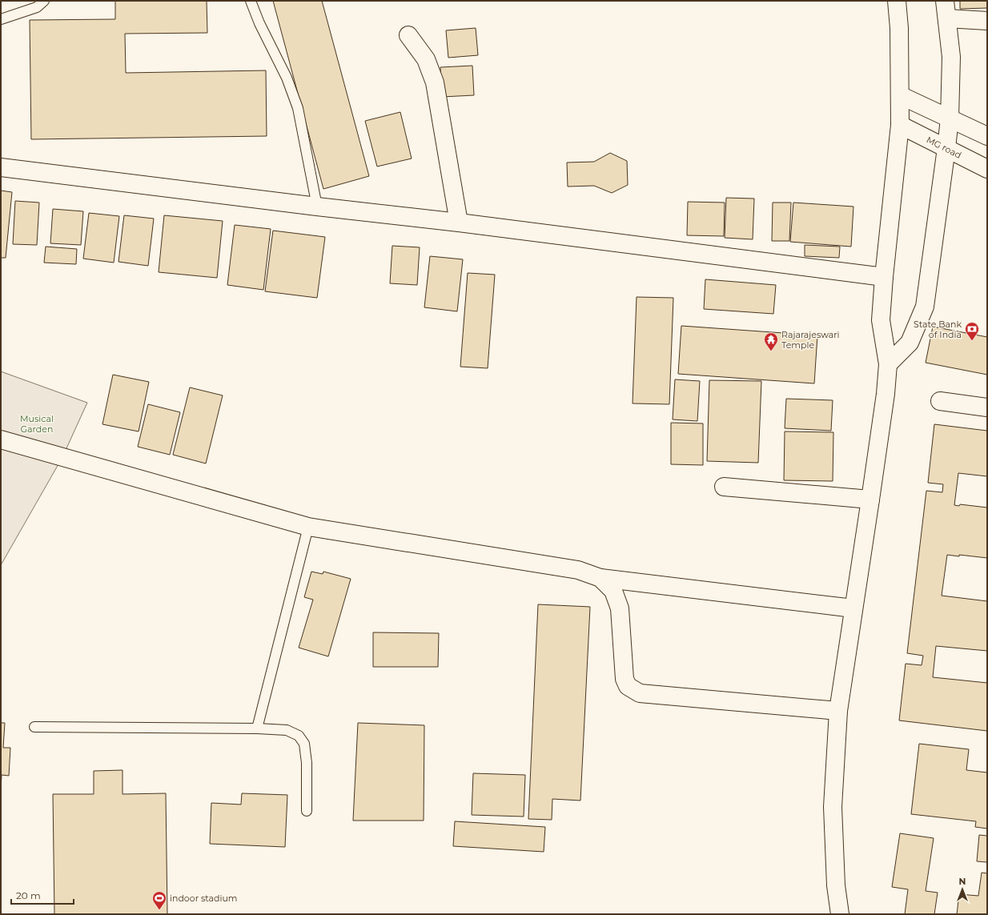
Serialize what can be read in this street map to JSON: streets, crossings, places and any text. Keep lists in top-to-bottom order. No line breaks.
{"streets":{"main road":["MG road"]},"parks":["Musical Garden"],"places":{"bank":["State Bank of India"],"temple":["Rajarajeswari Temple"],"sports":["indoor stadium"]},"scale_bar":"20 m","north":"top"}
